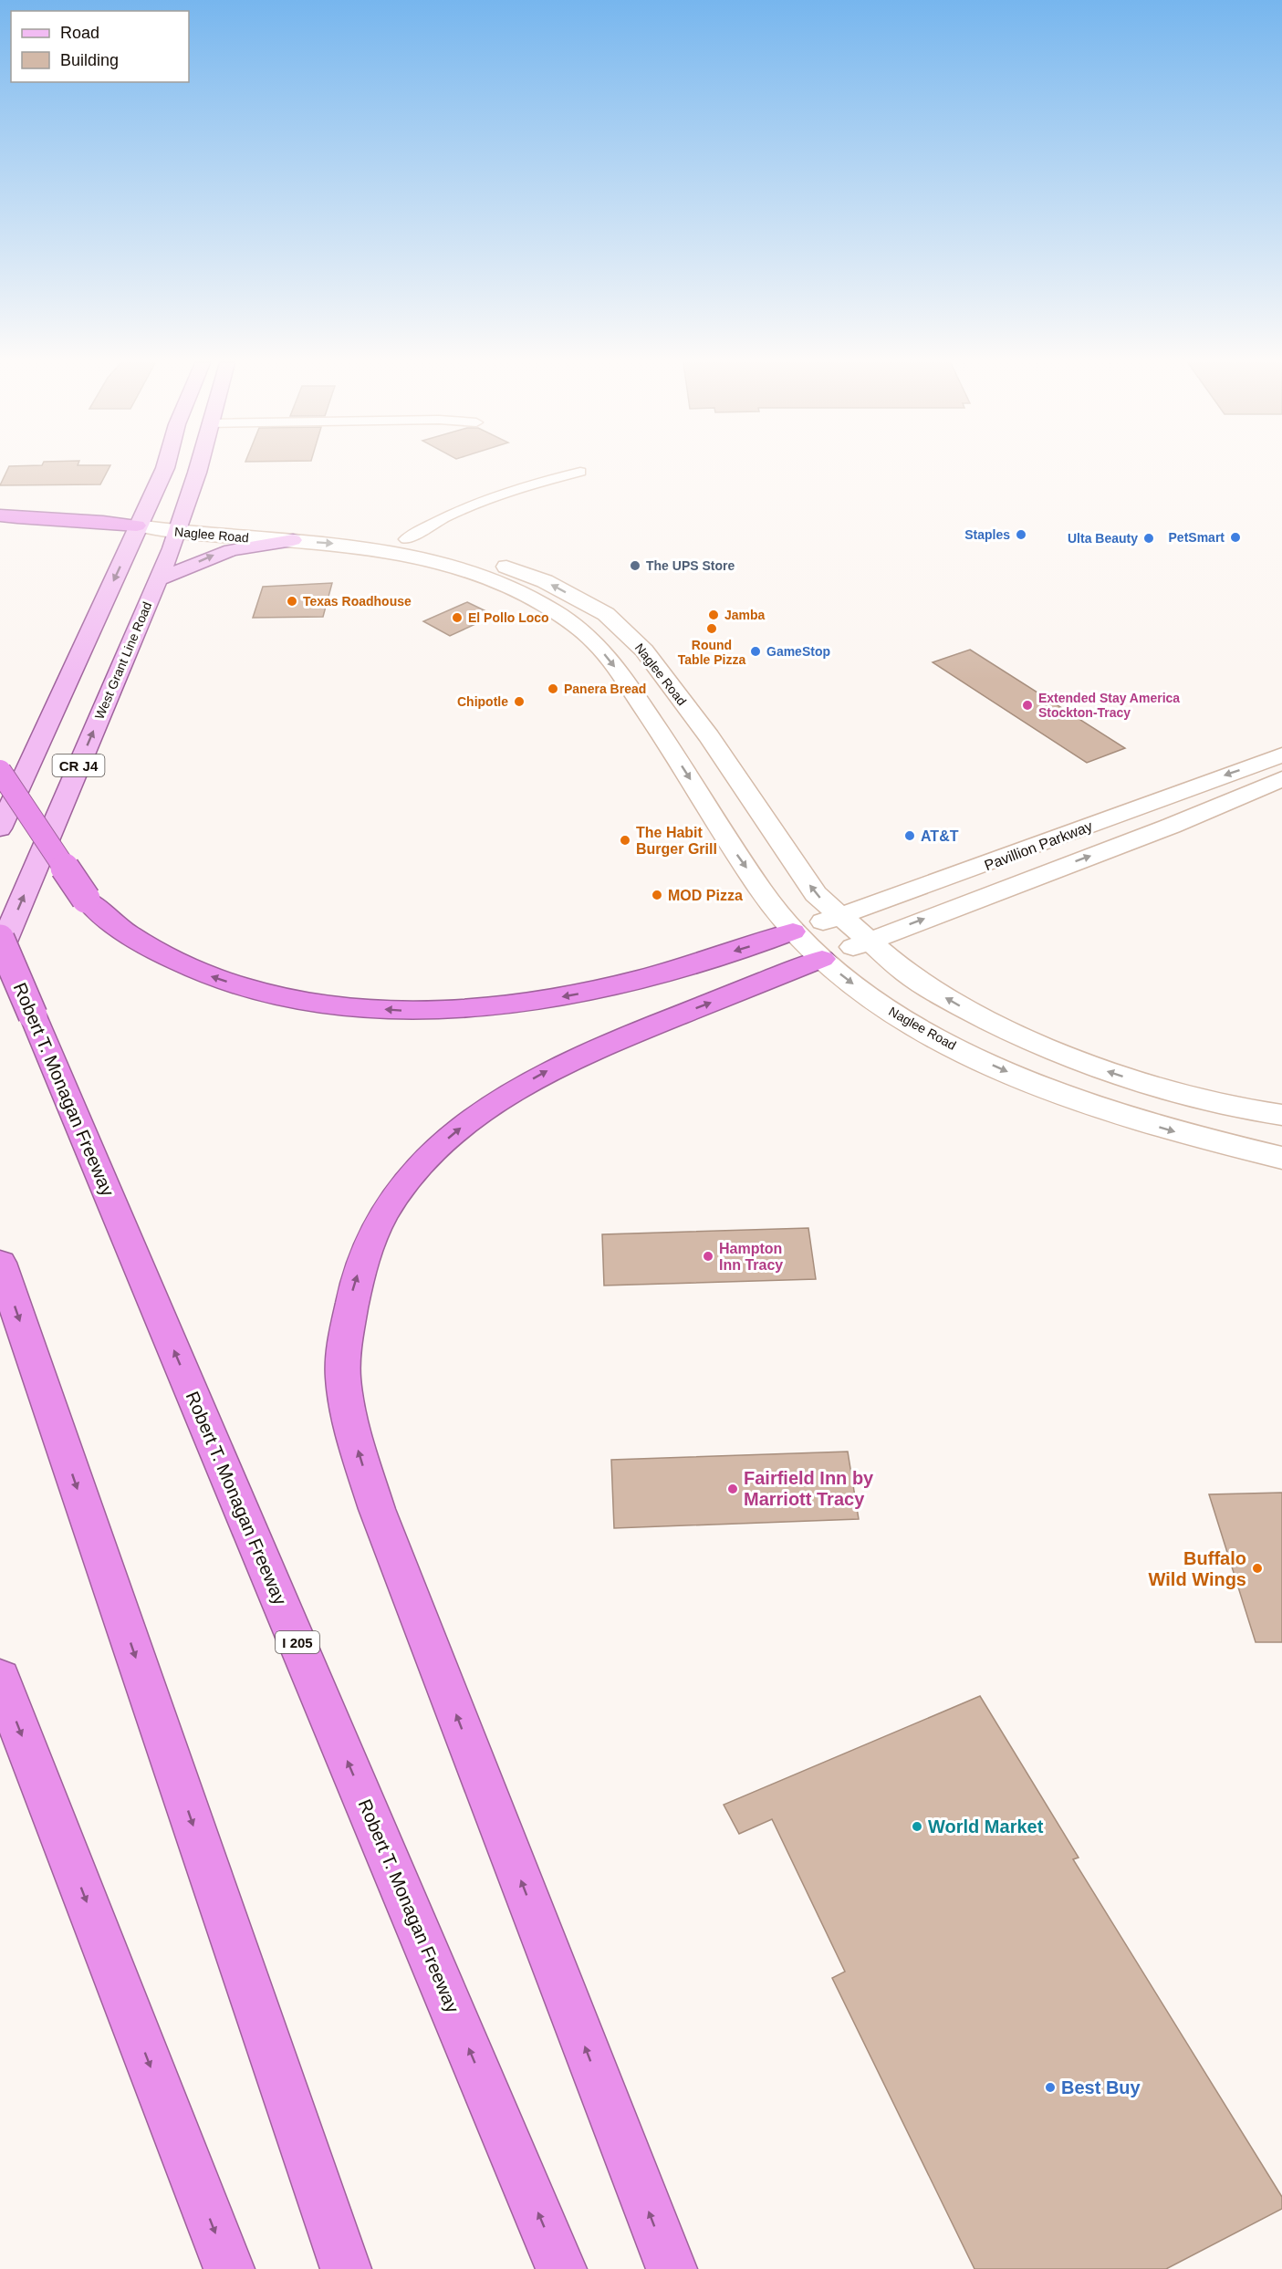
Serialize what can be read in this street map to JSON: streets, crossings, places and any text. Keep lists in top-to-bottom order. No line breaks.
{"streets":{"highway":["Robert T. Monagan Freeway","I 205"],"main road":["Naglee Road","West Grant Line Road","CR J4","Pavillion Parkway"]},"crossings":[["Naglee Road","West Grant Line Road"],["Naglee Road","CR J4"],["Naglee Road","Pavillion Parkway"]],"places":["Staples","PetSmart","Ulta Beauty","The UPS Store","Texas Roadhouse","Jamba","El Pollo Loco","Round Table Pizza","GameStop","Panera Bread","Chipotle","Extended Stay America Stockton-Tracy","AT&T","The Habit Burger Grill","MOD Pizza","Hampton Inn Tracy","Fairfield Inn by Marriott Tracy","Buffalo Wild Wings","World Market","Best Buy"],"legend":["Road","Building"]}
